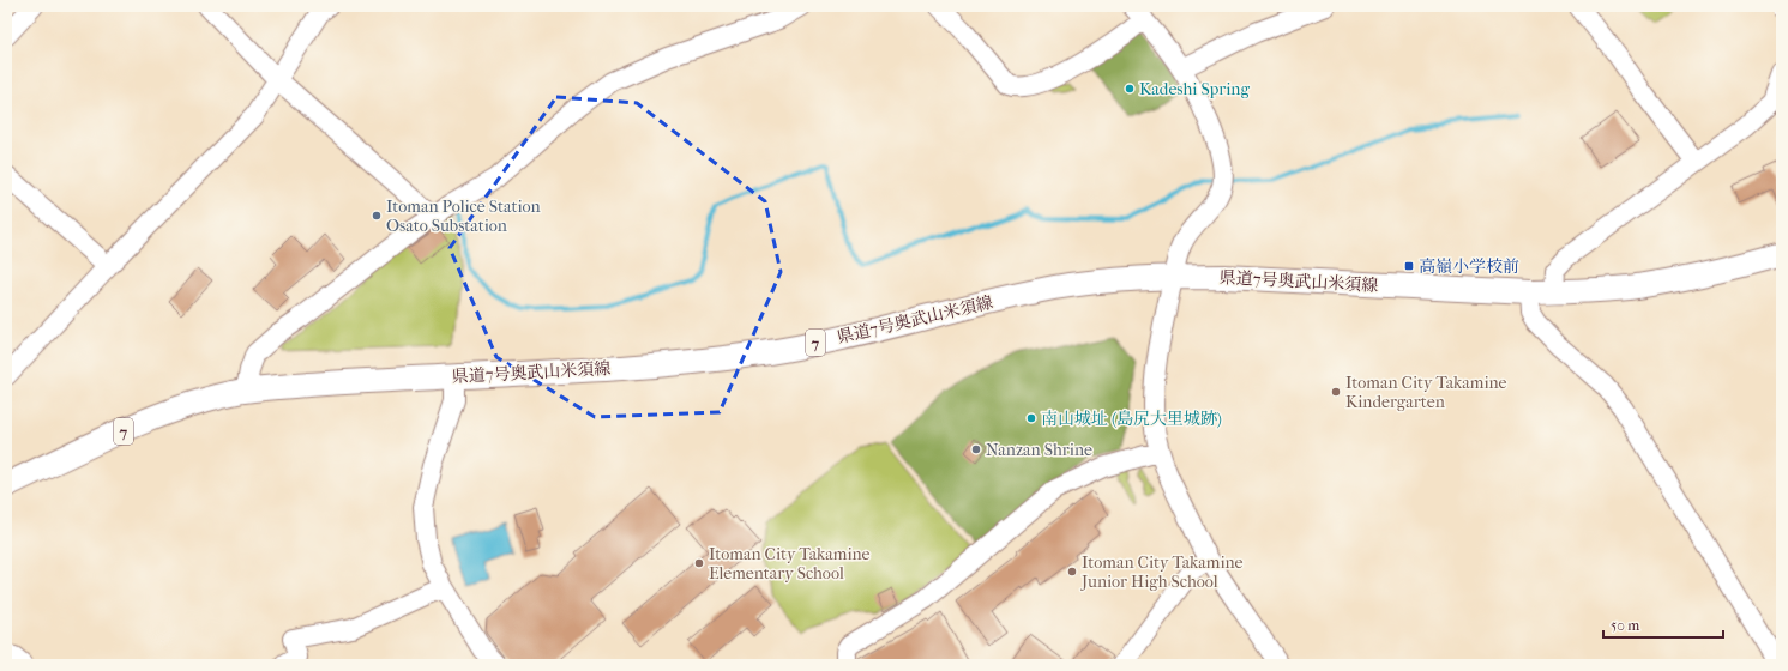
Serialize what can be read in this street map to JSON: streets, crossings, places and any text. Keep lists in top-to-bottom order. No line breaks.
{"streets":{"main road":["県道7号奥武山米須線","7"]},"places":{"other":["Kadeshi Spring","Itoman Police Station Osato Substation","Itoman City Takamine Kindergarten","南山城址 (島尻大里城跡)","Nanzan Shrine","Itoman City Takamine Elementary School","Itoman City Takamine Junior High School"],"transit":["高嶺小学校前"]},"scale_bar":"50 m"}
